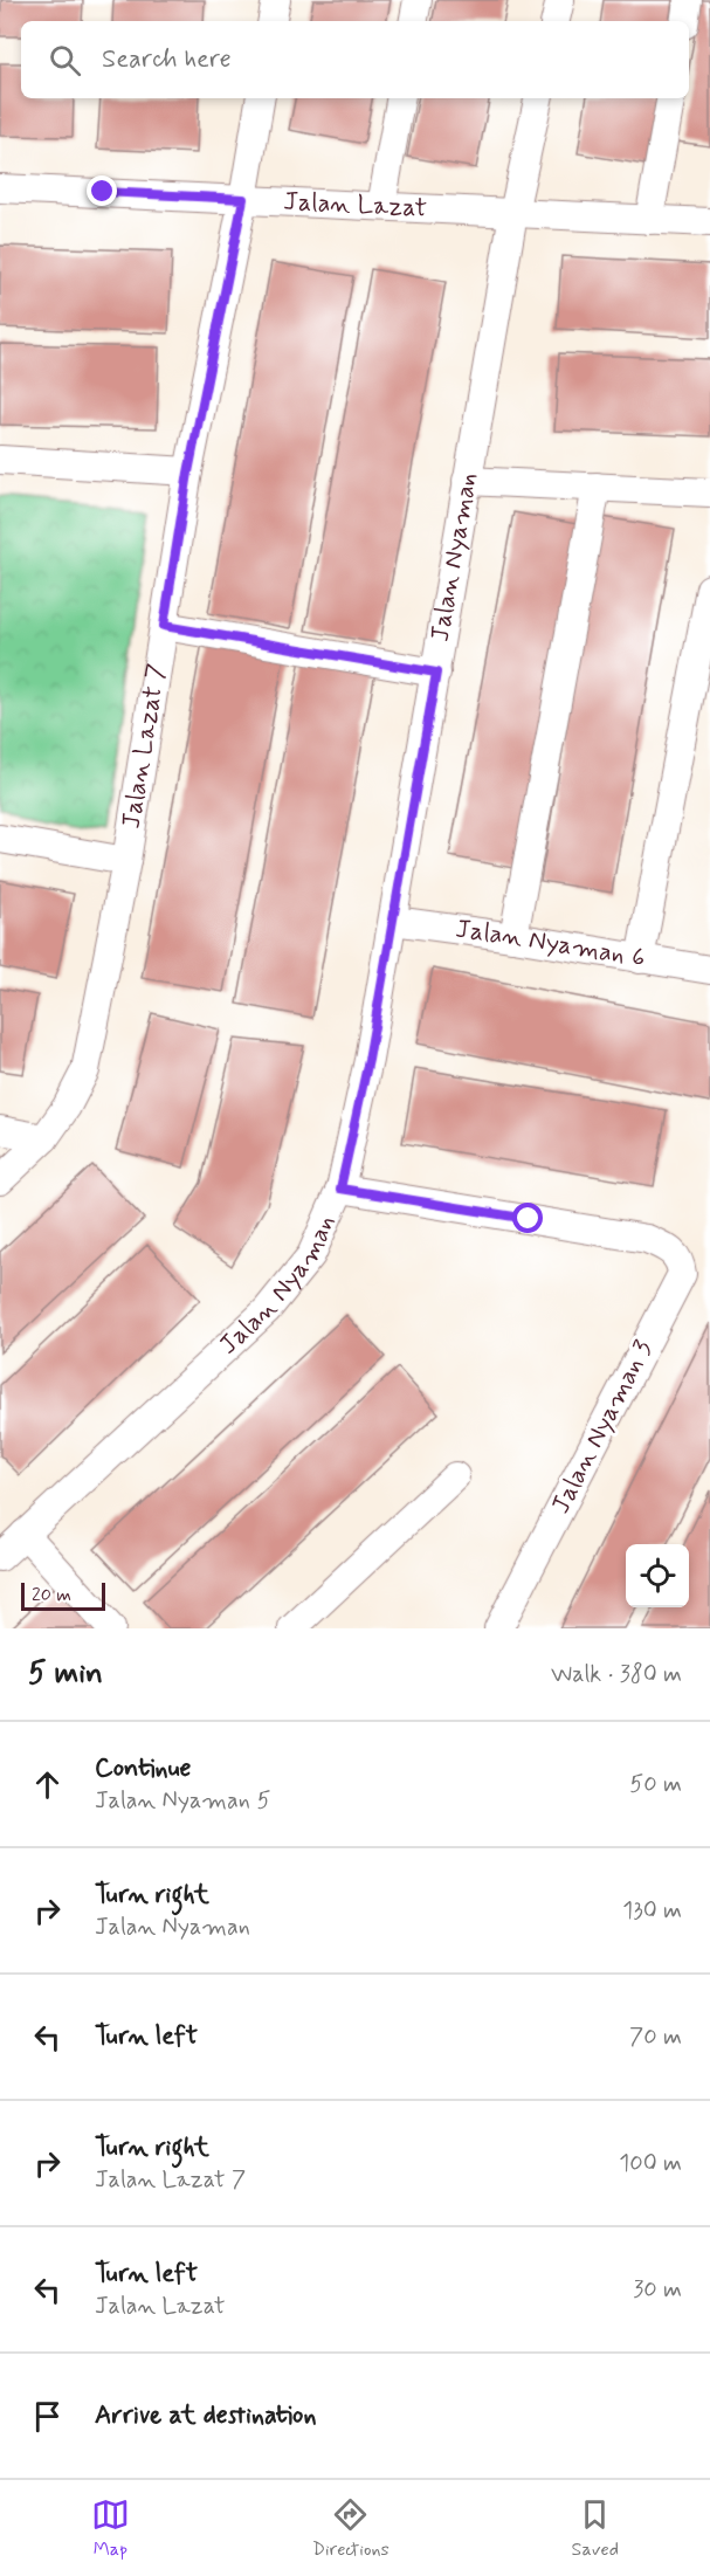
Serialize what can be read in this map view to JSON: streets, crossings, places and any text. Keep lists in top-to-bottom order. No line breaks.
{"streets":{"street":["Jalan Lazat","Jalan Nyaman","Jalan Lazat 7","Jalan Nyaman 6","Jalan Nyaman 3"]},"crossings":[["Jalan Lazat","Jalan Nyaman"],["Jalan Lazat","Jalan Lazat 7"],["Jalan Nyaman","Jalan Nyaman 6"],["Jalan Nyaman","Jalan Nyaman 3"]],"scale_bar":"20 m","page":{"search":"Search here","scale":"20 m","heading":["5 min","Walk · 380 m"],"list":[["Continue","Jalan Nyaman 5","50 m"],["Turn right","Jalan Nyaman","130 m"],["Turn left","70 m"],["Turn right","Jalan Lazat 7","100 m"],["Turn left","Jalan Lazat","30 m"],"Arrive at destination"],"nav":["Map","Directions","Saved"]}}
